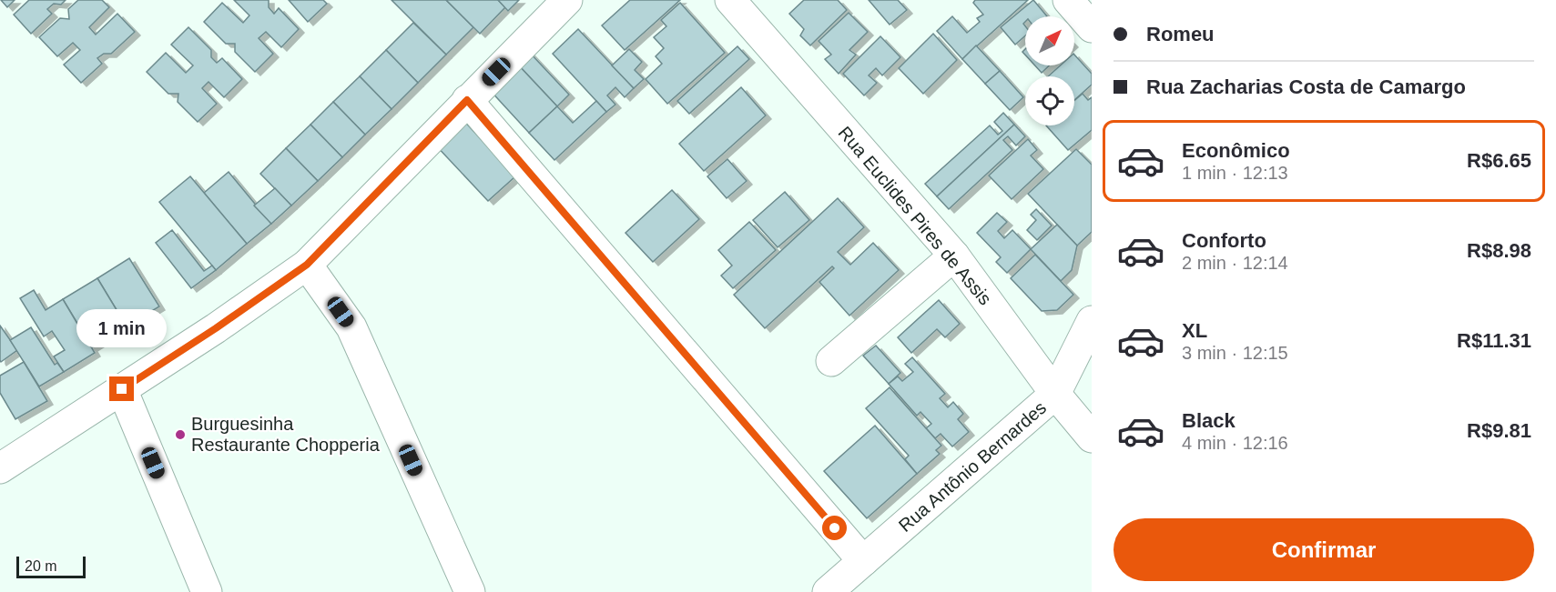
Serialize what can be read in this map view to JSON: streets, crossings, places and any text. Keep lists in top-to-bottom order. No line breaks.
{"streets":{"street":["Rua Euclides Pires de Assis","Rua Antônio Bernardes"]},"crossings":[["Rua Euclides Pires de Assis","Rua Antônio Bernardes"]],"places":["Burguesinha Restaurante Chopperia"],"scale_bar":"20 m","north":"top right","page":{"banner":["Romeu","Rua Zacharias Costa de Camargo"],"list":[{"name":"Econômico","note":"1 min · 12:13","value":"R$6.65"},{"name":"Conforto","note":"2 min · 12:14","value":"R$8.98"},{"name":"XL","note":"3 min · 12:15","value":"R$11.31"},{"name":"Black","note":"4 min · 12:16","value":"R$9.81"}],"bubble":"1 min","buttons":"Confirmar","scale":"20 m"}}
